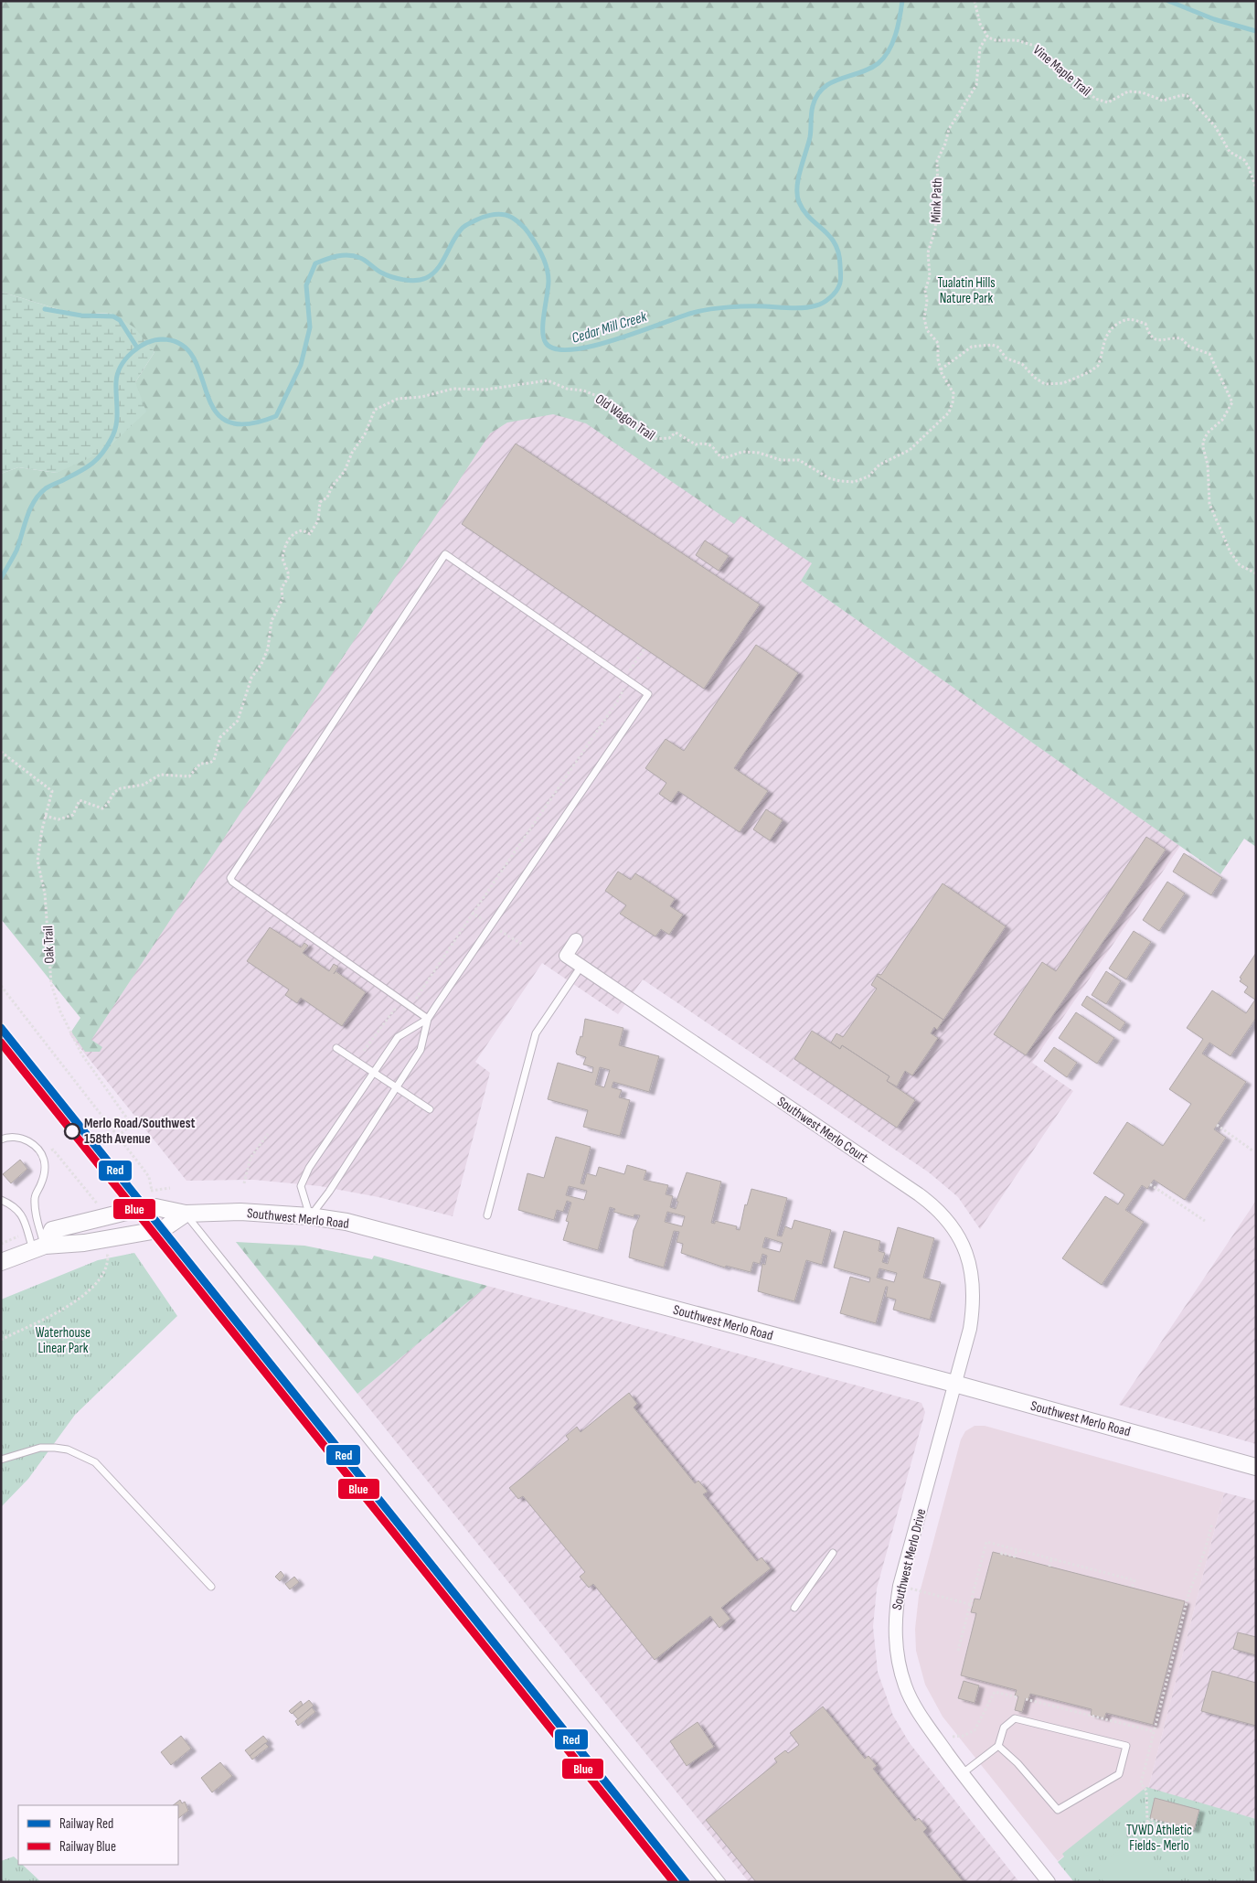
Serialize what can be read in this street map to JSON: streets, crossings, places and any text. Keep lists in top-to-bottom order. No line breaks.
{"streets":{"street":["Southwest Merlo Court","Southwest Merlo Road","Southwest Merlo Drive"],"path":["Vine Maple Trail","Mink Path","Old Wagon Trail","Oak Trail"]},"crossings":[["Vine Maple Trail","Mink Path"],["Mink Path","Old Wagon Trail"],["Old Wagon Trail","Oak Trail"],["Southwest Merlo Court","Southwest Merlo Road"],["Southwest Merlo Court","Southwest Merlo Drive"],["Southwest Merlo Road","Southwest Merlo Drive"]],"water":["Cedar Mill Creek"],"parks":["Tualatin Hills Nature Park","Waterhouse Linear Park","TVWD Athletic Fields- Merlo"],"places":["Merlo Road/Southwest 158th Avenue"],"lines":["rail line Red","rail line Blue"],"legend":["Railway Red","Railway Blue"]}
